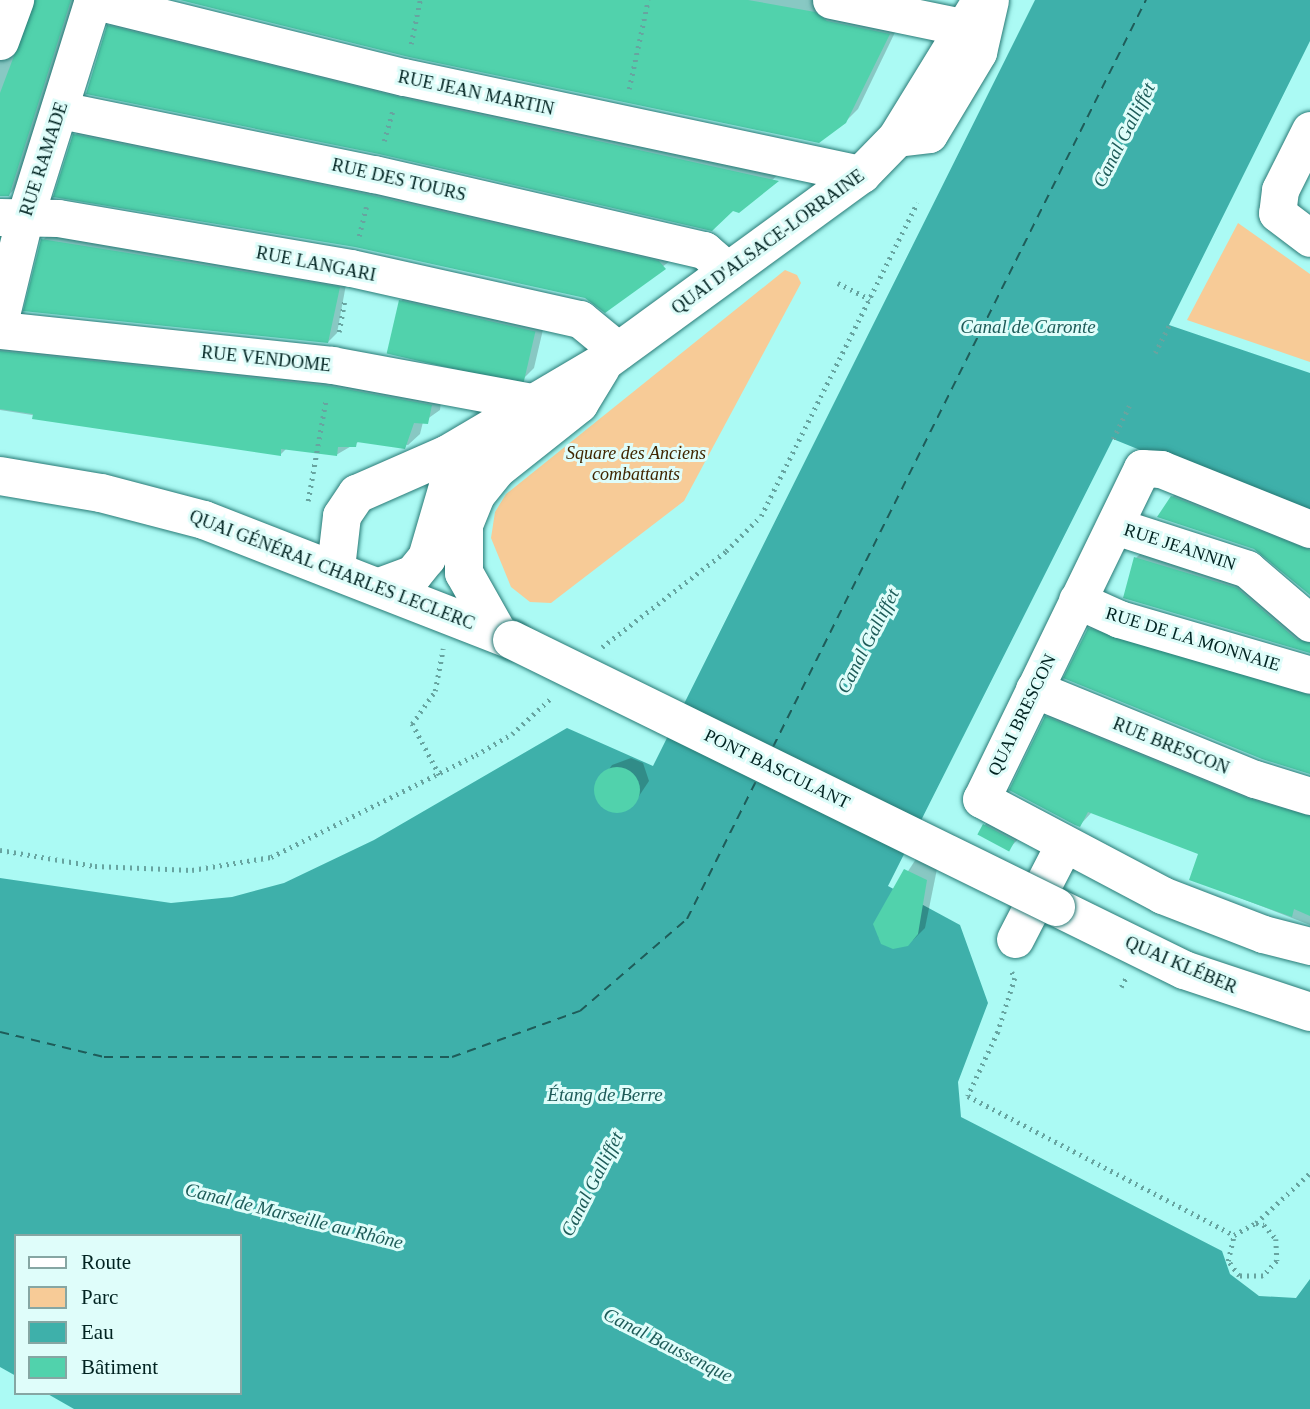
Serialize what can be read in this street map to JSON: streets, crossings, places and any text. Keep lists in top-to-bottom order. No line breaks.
{"streets":{"main road":["QUAI D'ALSACE-LORRAINE","QUAI GÉNÉRAL CHARLES LECLERC","PONT BASCULANT","QUAI KLÉBER"],"street":["RUE JEAN MARTIN","RUE RAMADE","RUE DES TOURS","RUE LANGARI","RUE VENDOME","RUE JEANNIN","RUE DE LA MONNAIE","QUAI BRESCON","RUE BRESCON"]},"crossings":[["RUE JEAN MARTIN","RUE RAMADE"],["RUE JEAN MARTIN","QUAI D'ALSACE-LORRAINE"],["RUE RAMADE","RUE DES TOURS"],["RUE RAMADE","RUE LANGARI"],["RUE DES TOURS","QUAI D'ALSACE-LORRAINE"],["QUAI D'ALSACE-LORRAINE","RUE LANGARI"],["QUAI D'ALSACE-LORRAINE","RUE VENDOME"],["QUAI D'ALSACE-LORRAINE","QUAI GÉNÉRAL CHARLES LECLERC"],["QUAI D'ALSACE-LORRAINE","PONT BASCULANT"],["RUE JEANNIN","QUAI BRESCON"],["QUAI GÉNÉRAL CHARLES LECLERC","PONT BASCULANT"],["RUE DE LA MONNAIE","QUAI BRESCON"],["QUAI BRESCON","RUE BRESCON"],["PONT BASCULANT","QUAI KLÉBER"]],"water":["Canal Galliffet","Canal de Caronte","Étang de Berre","Canal de Marseille au Rhône","Canal Baussenque"],"parks":["Square des Anciens combattants"],"legend":["Route","Parc","Eau","Bâtiment"]}
